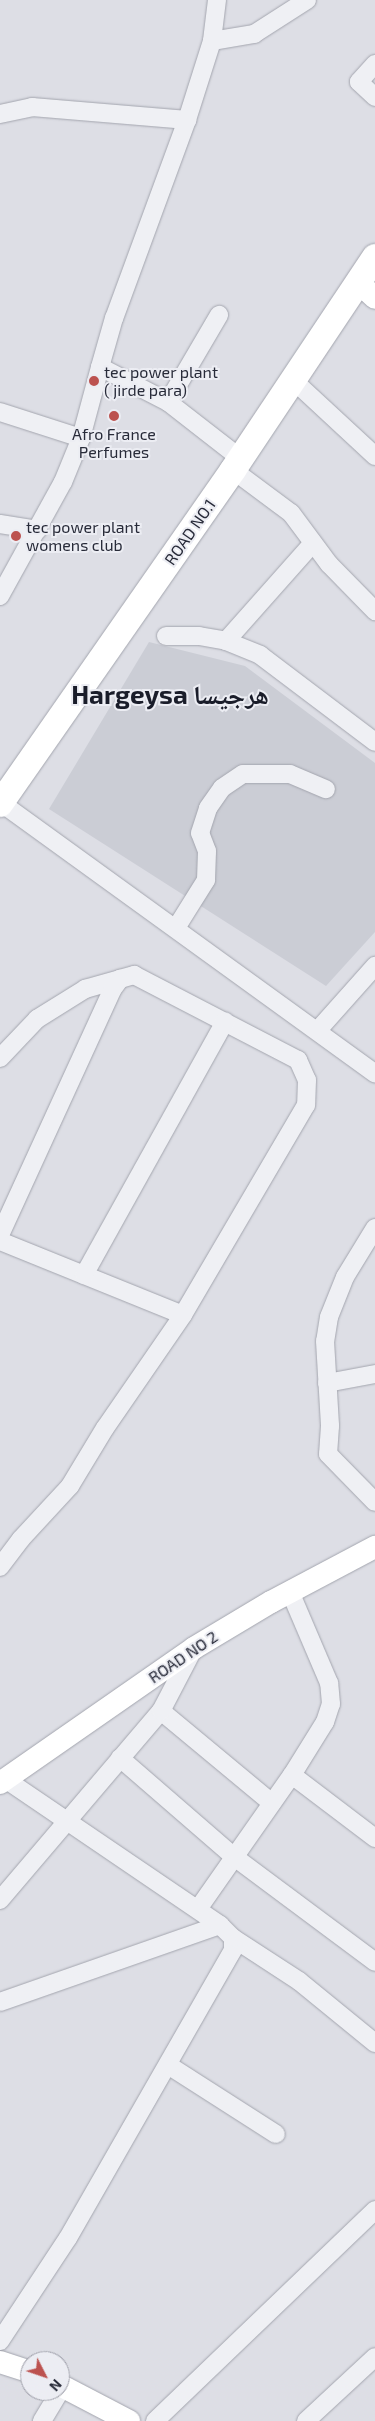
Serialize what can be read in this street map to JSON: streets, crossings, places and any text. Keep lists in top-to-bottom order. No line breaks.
{"streets":{"highway":["ROAD NO.1"],"main road":["ROAD NO 2"]},"districts":["Hargeysa هرجيسا"],"places":["tec power plant ( jirde para)","Afro France Perfumes","tec power plant womens club"],"north":"bottom right"}
